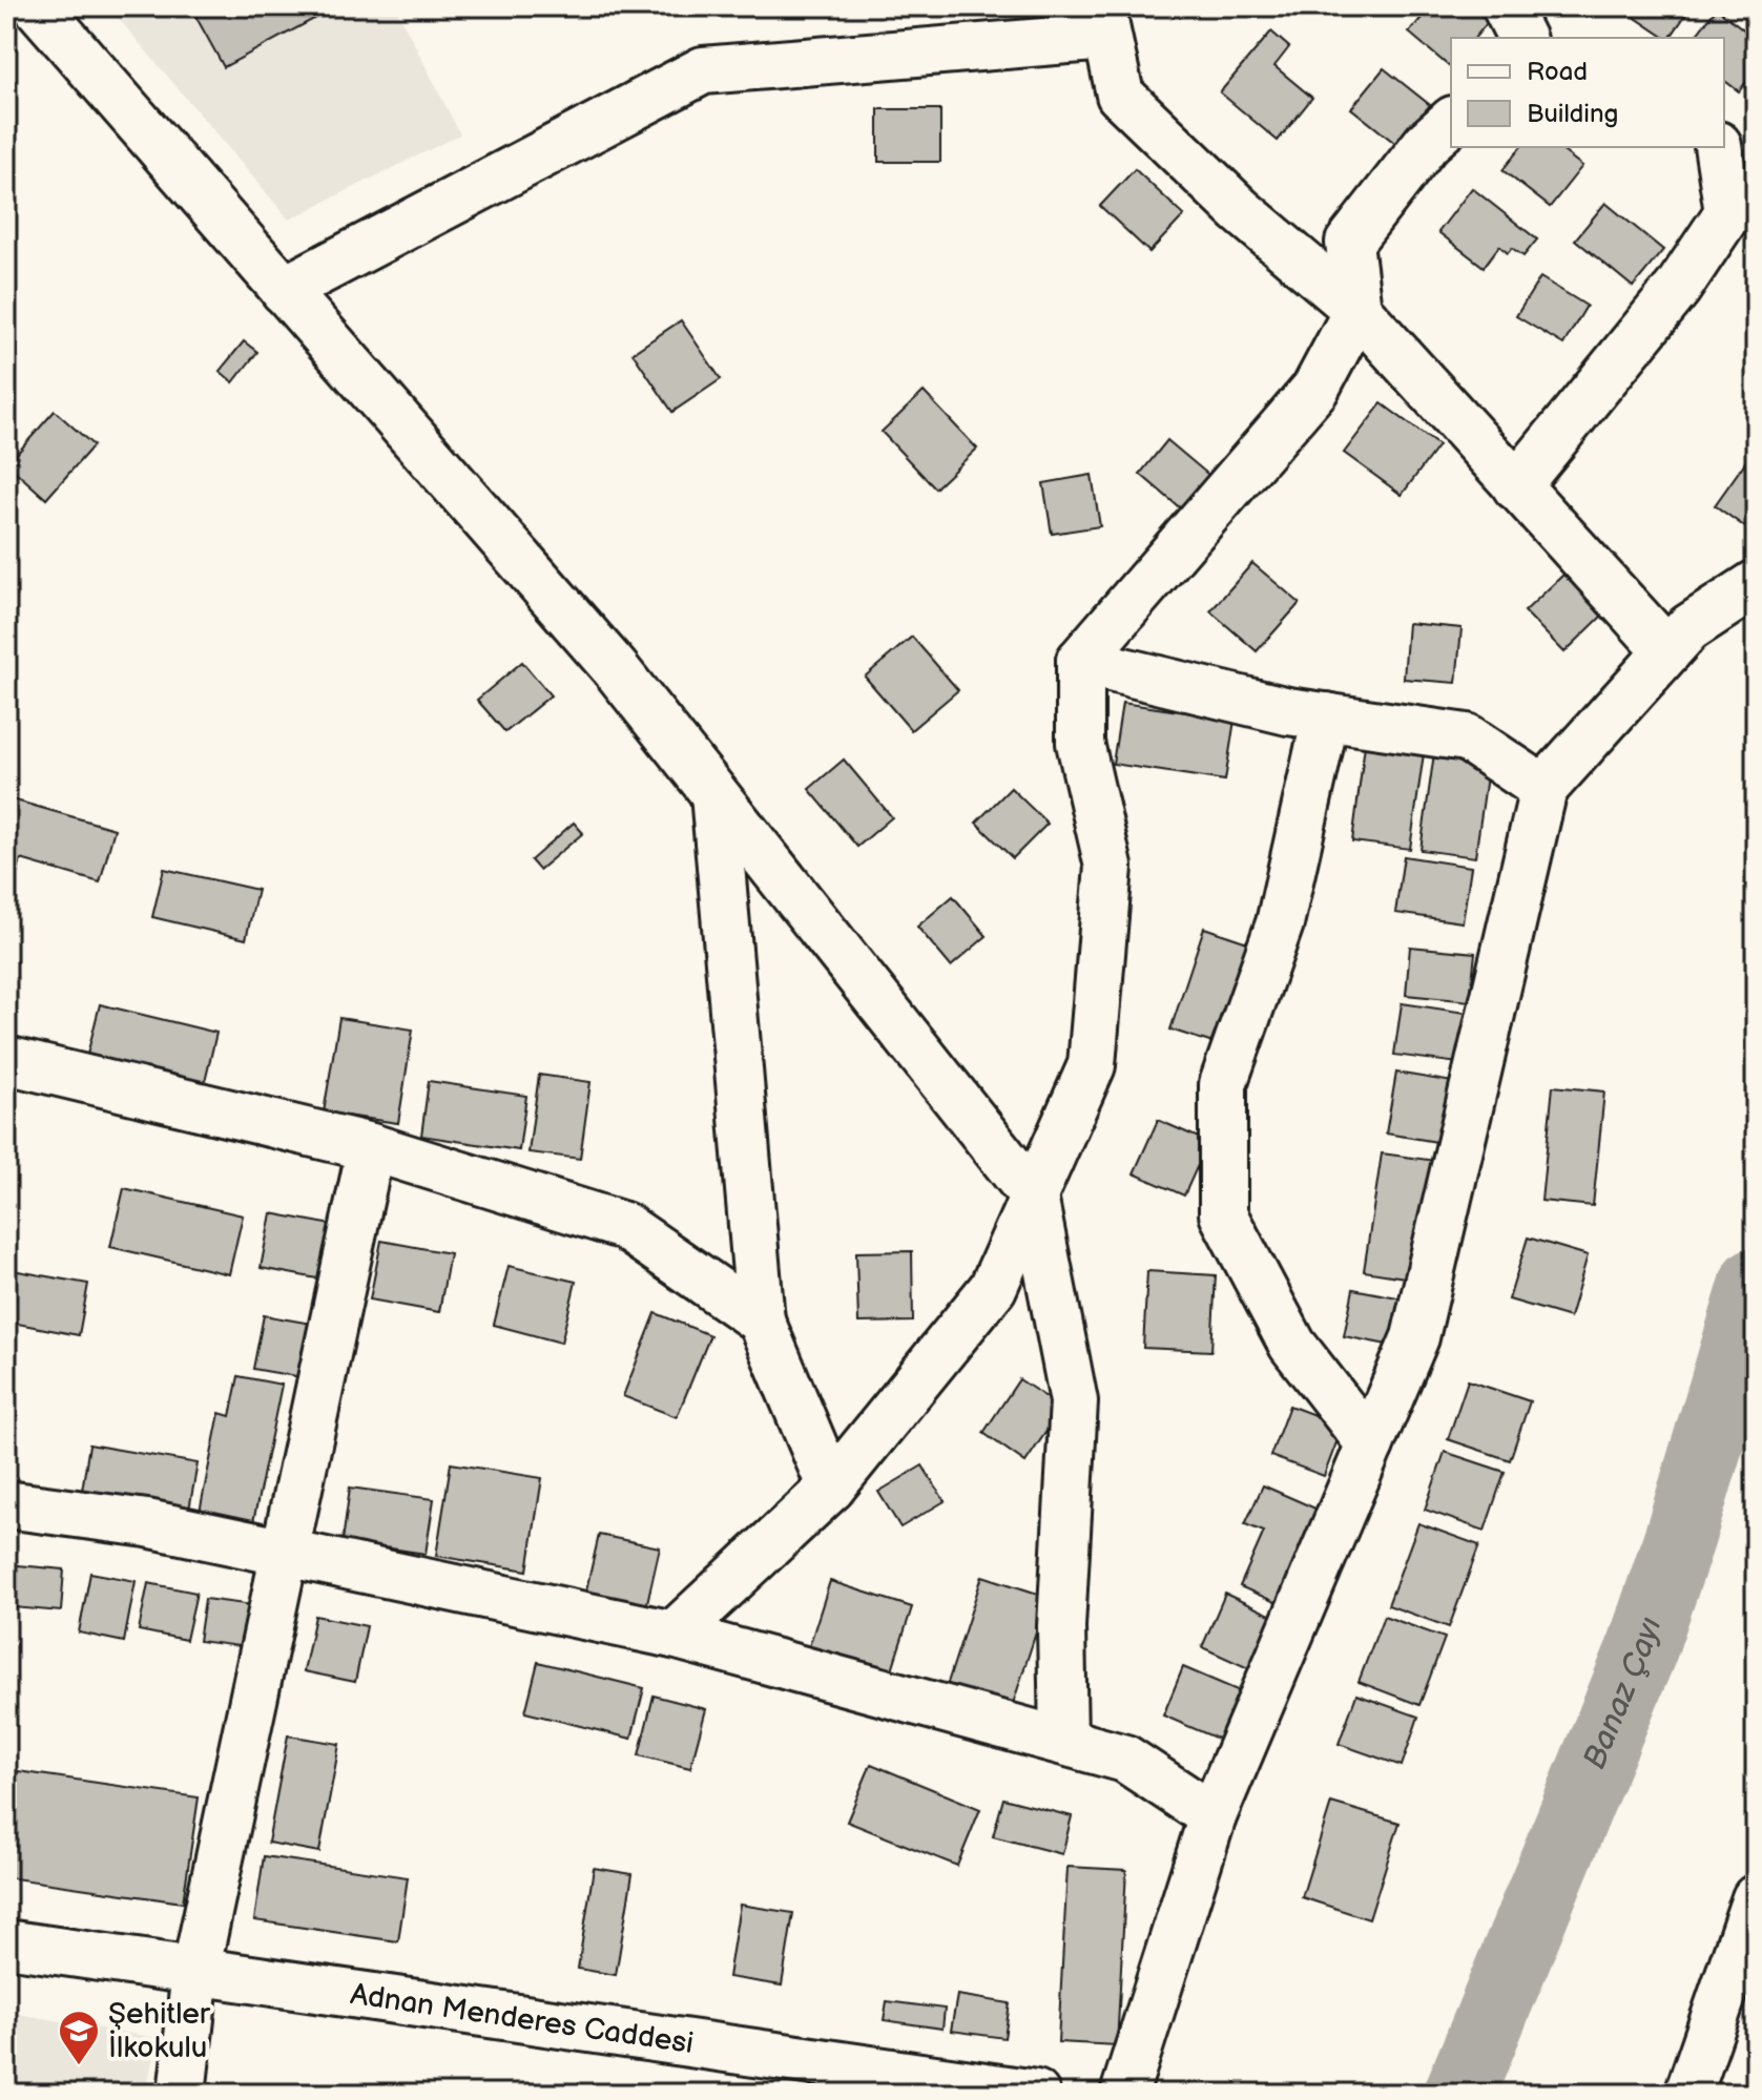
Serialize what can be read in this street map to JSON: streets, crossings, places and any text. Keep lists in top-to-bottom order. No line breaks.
{"streets":{"street":["Adnan Menderes Caddesi"]},"water":["Banaz Çayı"],"places":{"school or university":["Şehitler İlkokulu"]},"legend":["Road","Building"]}
